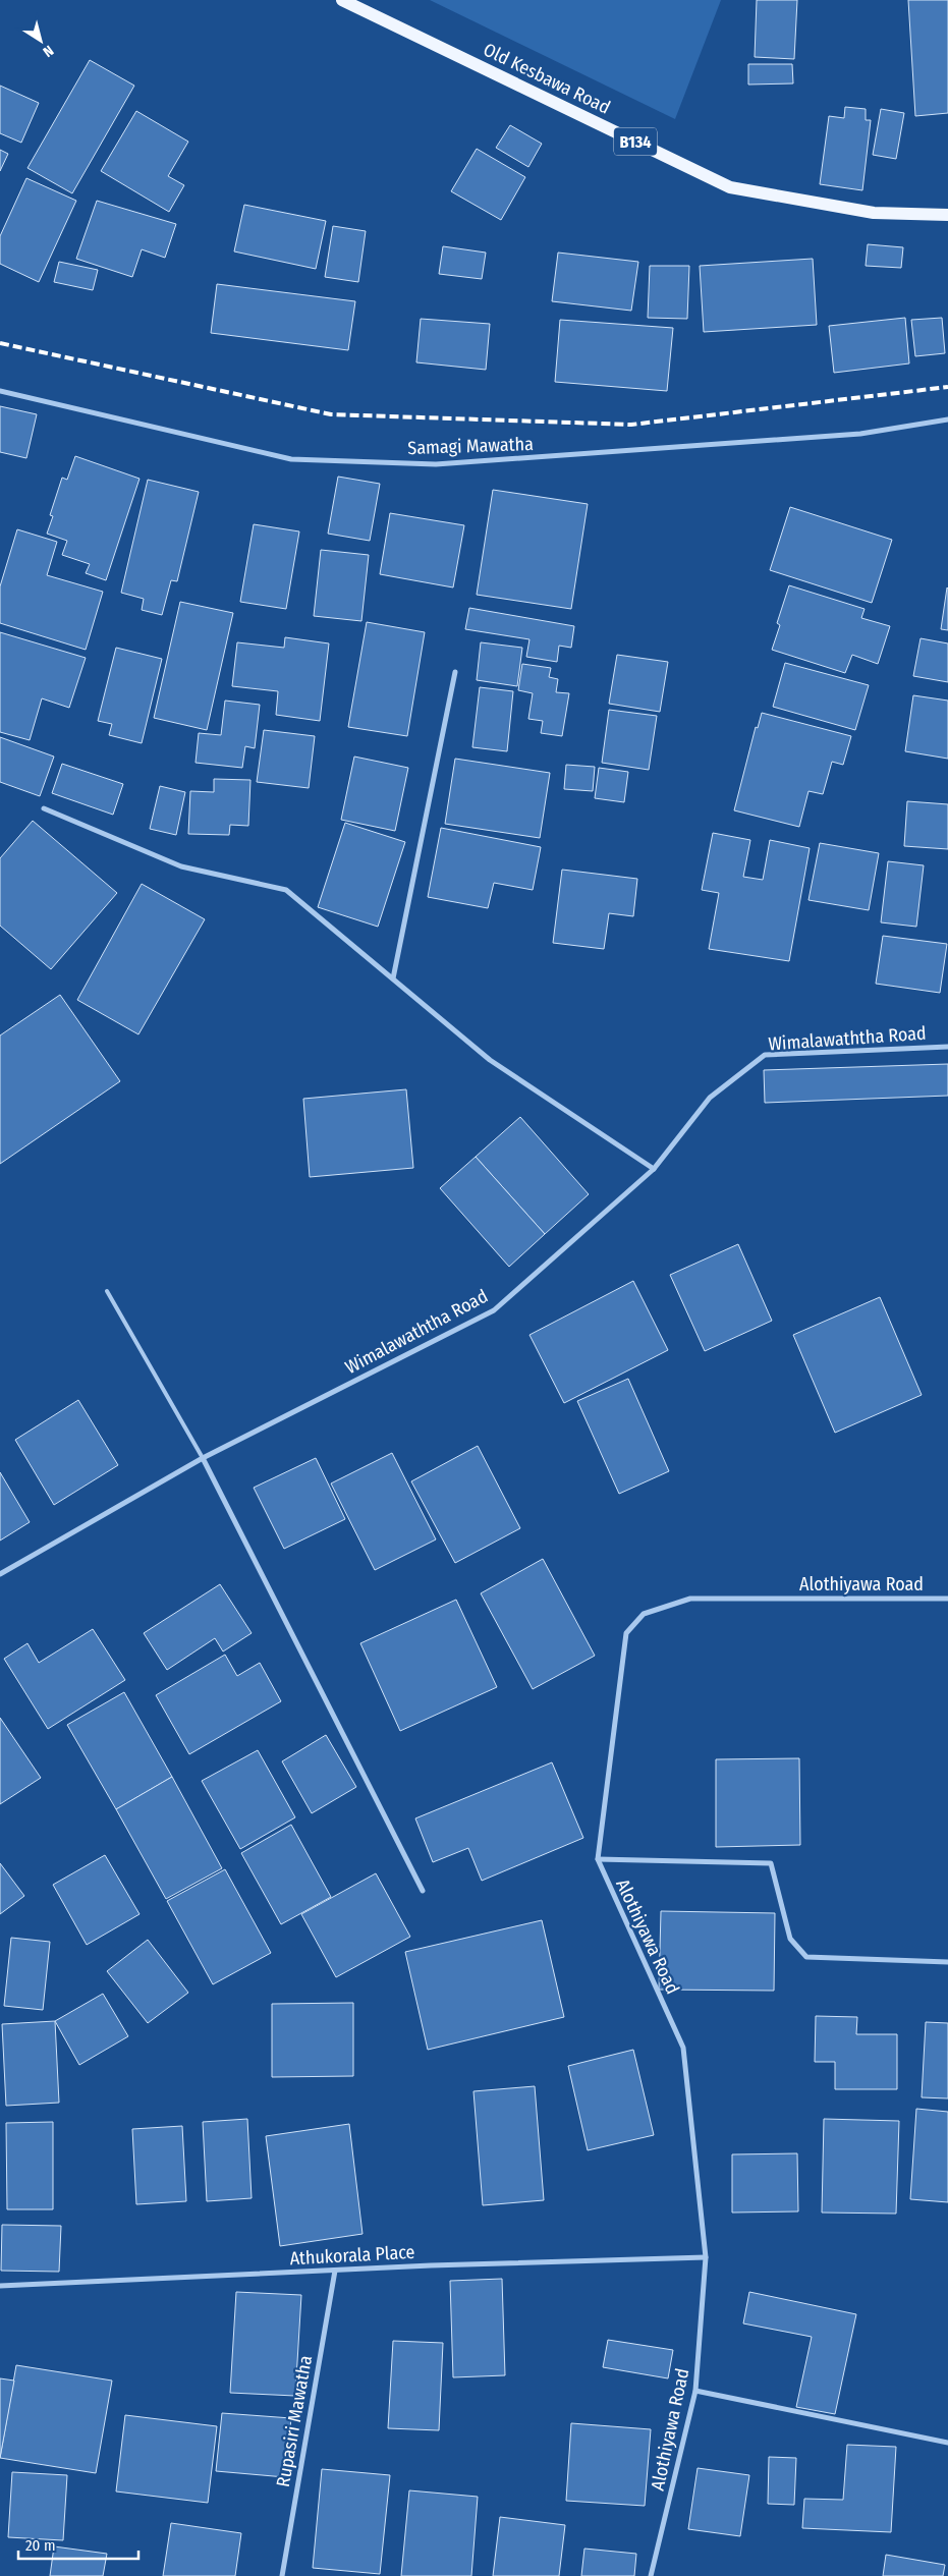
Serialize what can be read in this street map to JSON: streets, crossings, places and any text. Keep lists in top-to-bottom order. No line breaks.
{"streets":{"main road":["Old Kesbawa Road","B134"],"street":["Samagi Mawatha","Wimalawaththa Road","Alothiyawa Road","Athukorala Place","Rupasiri Mawatha"]},"crossings":[["Alothiyawa Road","Athukorala Place"],["Athukorala Place","Rupasiri Mawatha"]],"scale_bar":"20 m","north":"bottom right"}
